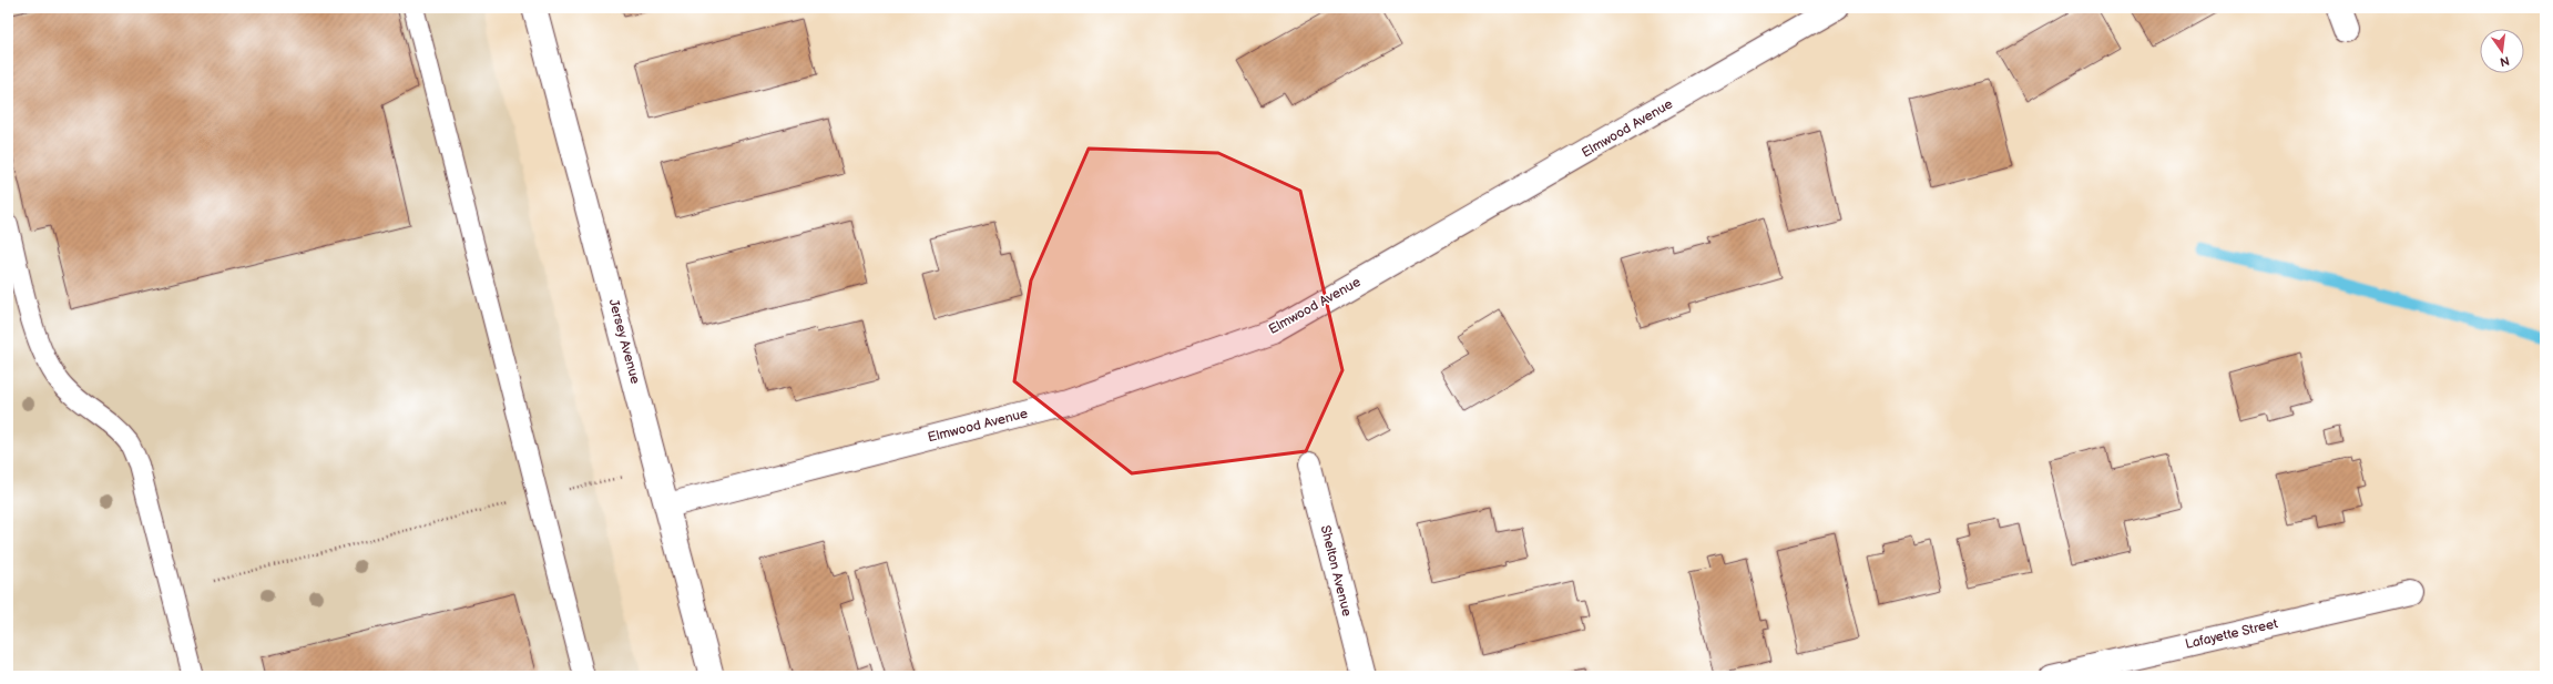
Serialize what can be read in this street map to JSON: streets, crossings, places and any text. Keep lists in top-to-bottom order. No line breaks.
{"streets":{"street":["Elmwood Avenue","Jersey Avenue","Shelton Avenue","Lafayette Street"]},"crossings":[["Elmwood Avenue","Jersey Avenue"]],"north":"bottom"}
